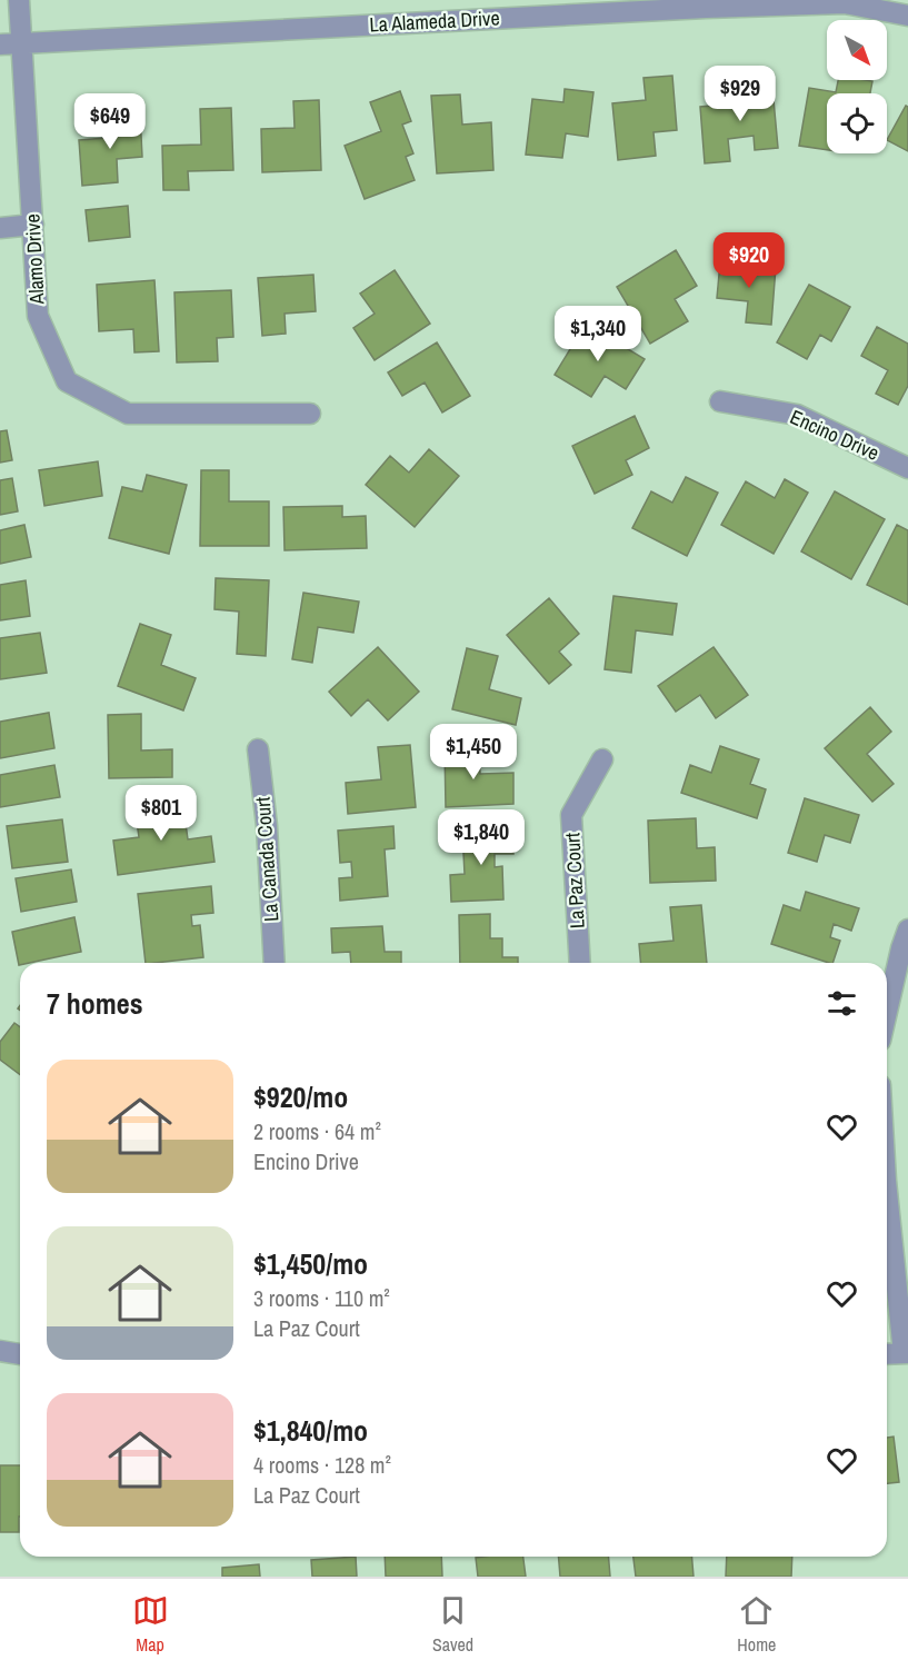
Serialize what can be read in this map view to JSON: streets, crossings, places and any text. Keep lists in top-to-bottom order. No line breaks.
{"streets":{"street":["La Alameda Drive","Alamo Drive","Encino Drive","La Canada Court","La Paz Court"]},"crossings":[["La Alameda Drive","Alamo Drive"]],"north":"bottom right","page":{"price":["$929","$649","$920","$1,340","$1,450","$801","$1,840"],"heading":"7 homes","list":[{"name":"$920/mo","note":"2 rooms · 64 m² · Encino Drive"},{"name":"$1,450/mo","note":"3 rooms · 110 m² · La Paz Court"},{"name":"$1,840/mo","note":"4 rooms · 128 m² · La Paz Court"}],"tabs":["Map","Saved","Home"]}}
